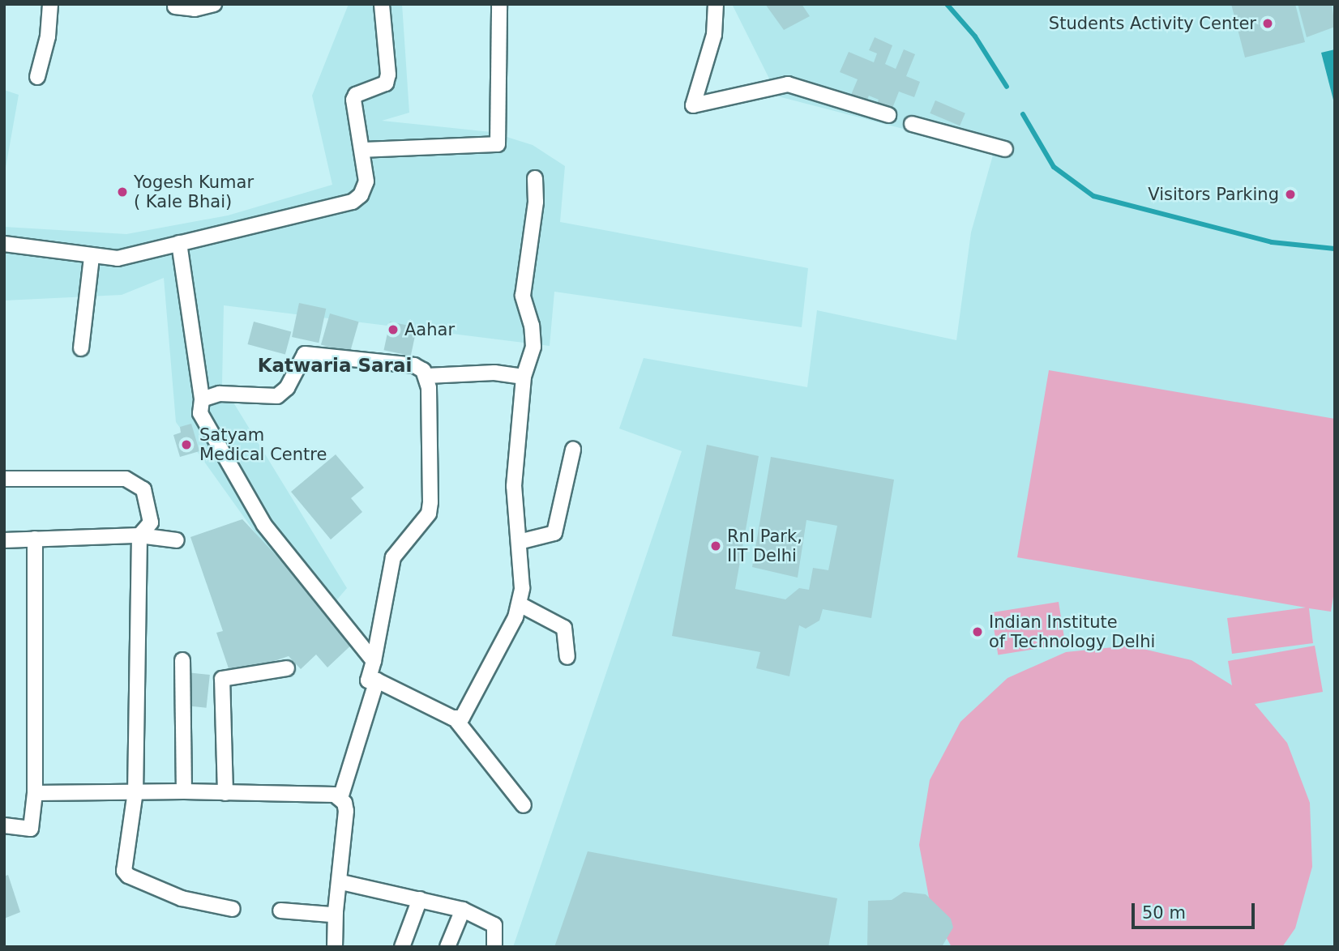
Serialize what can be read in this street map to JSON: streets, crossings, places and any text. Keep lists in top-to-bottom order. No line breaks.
{"districts":["Katwaria Sarai"],"places":["Students Activity Center","Yogesh Kumar ( Kale Bhai)","Visitors Parking","Aahar","Satyam Medical Centre","RnI Park, IIT Delhi","Indian Institute of Technology Delhi"],"scale_bar":"50 m"}
